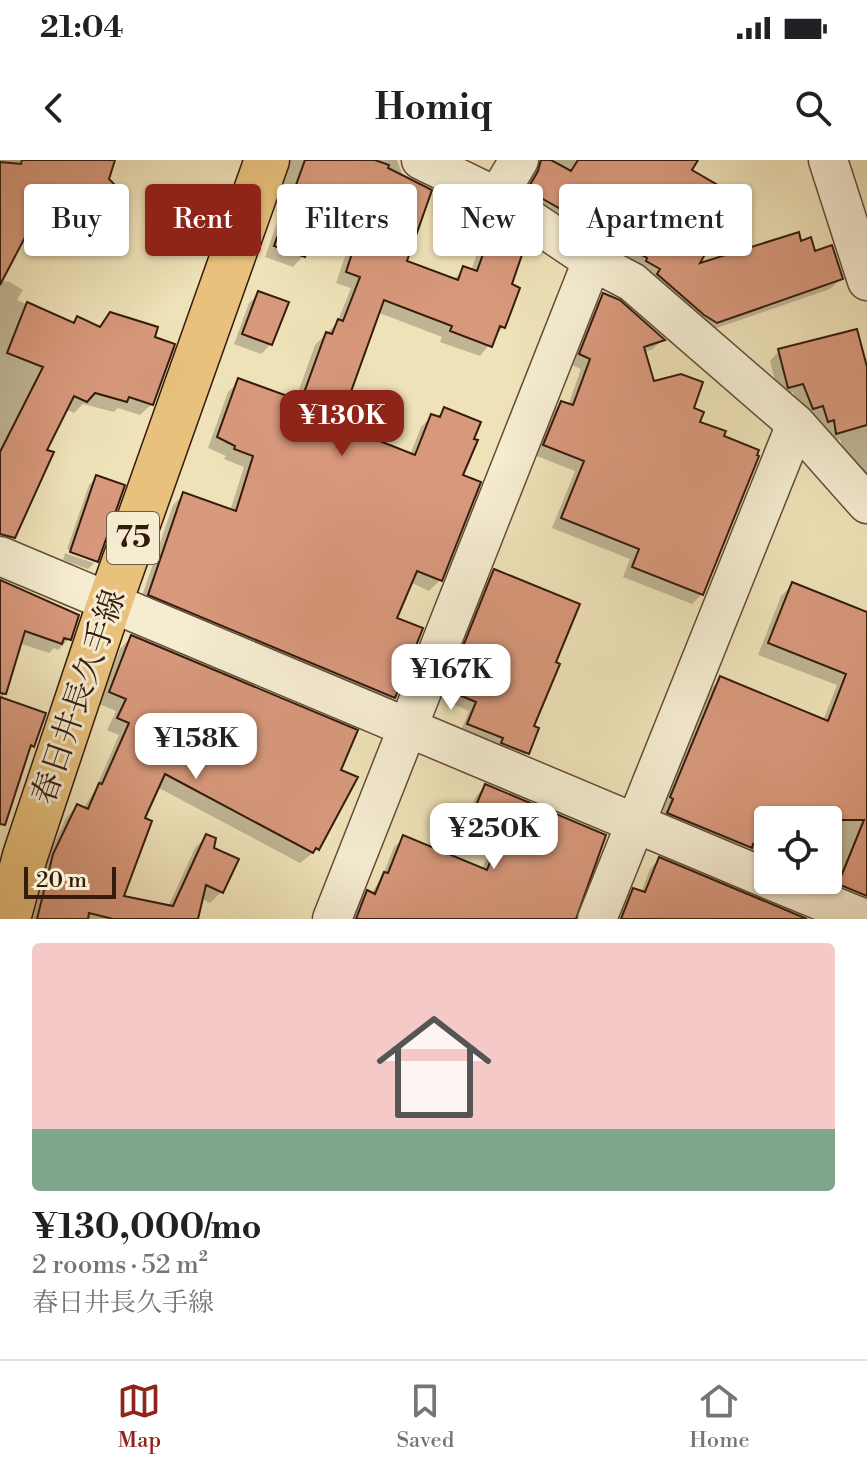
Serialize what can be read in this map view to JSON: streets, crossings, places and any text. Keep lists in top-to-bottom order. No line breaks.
{"streets":{"main road":["75","春日井長久手線"]},"scale_bar":"20 m","page":{"status":"21:04","header":"Homiq","chip":["Buy","Rent","Filters","New","Apartment"],"price":["¥130K","¥167K","¥158K","¥250K"],"scale":"20 m","list":[{"name":"¥130,000/mo","note":"2 rooms · 52 m² · 春日井長久手線"}],"tabs":["Map","Saved","Home"]}}
